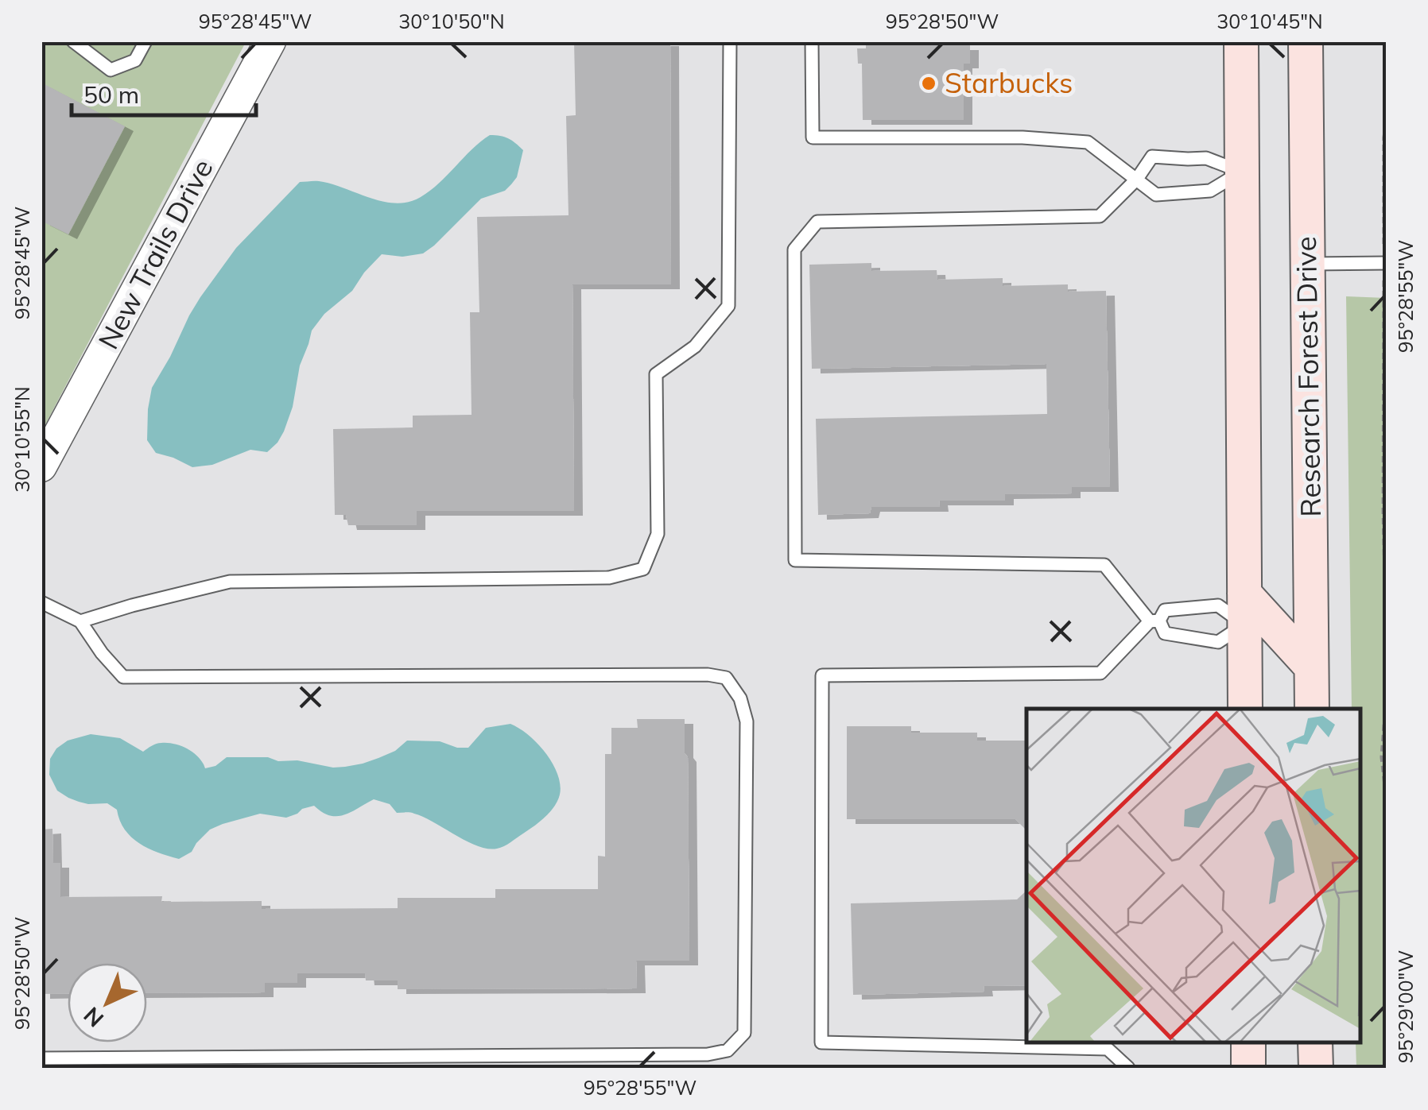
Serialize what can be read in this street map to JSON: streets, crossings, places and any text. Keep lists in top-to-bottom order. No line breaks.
{"streets":{"main road":["Research Forest Drive"],"street":["New Trails Drive"]},"places":["Starbucks"],"scale_bar":"50 m","north":"bottom left","coordinates":["95°28'45\"W","30°10'50\"N","95°28'50\"W","30°10'45\"N","95°28'55\"W","30°10'55\"N","95°29'00\"W"]}
